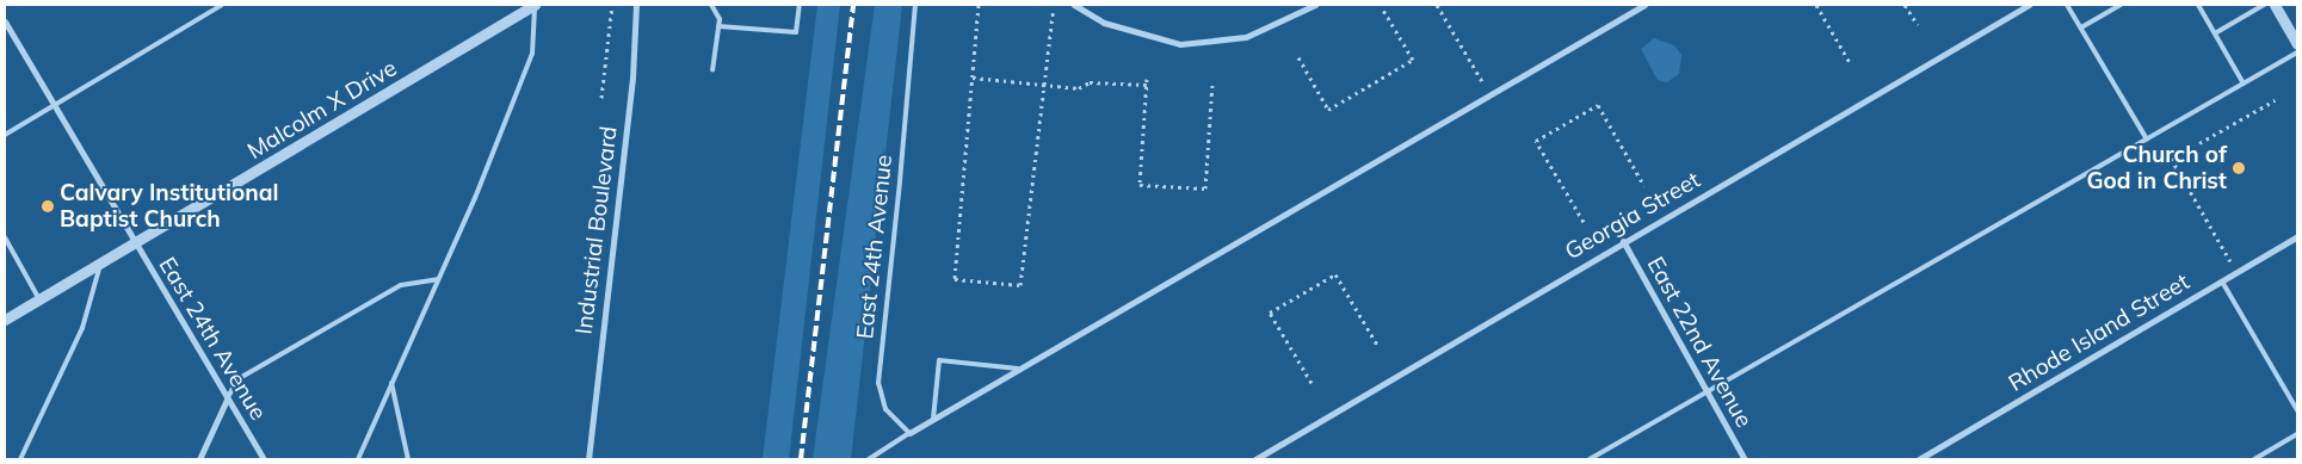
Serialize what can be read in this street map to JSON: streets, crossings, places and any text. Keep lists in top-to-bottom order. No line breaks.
{"streets":{"street":["Malcolm X Drive","Georgia Street","Industrial Boulevard","East 24th Avenue","Rhode Island Street","East 22nd Avenue"]},"crossings":[["Malcolm X Drive","East 24th Avenue"],["Georgia Street","East 22nd Avenue"]],"places":["Church of God in Christ","Calvary Institutional Baptist Church"]}
